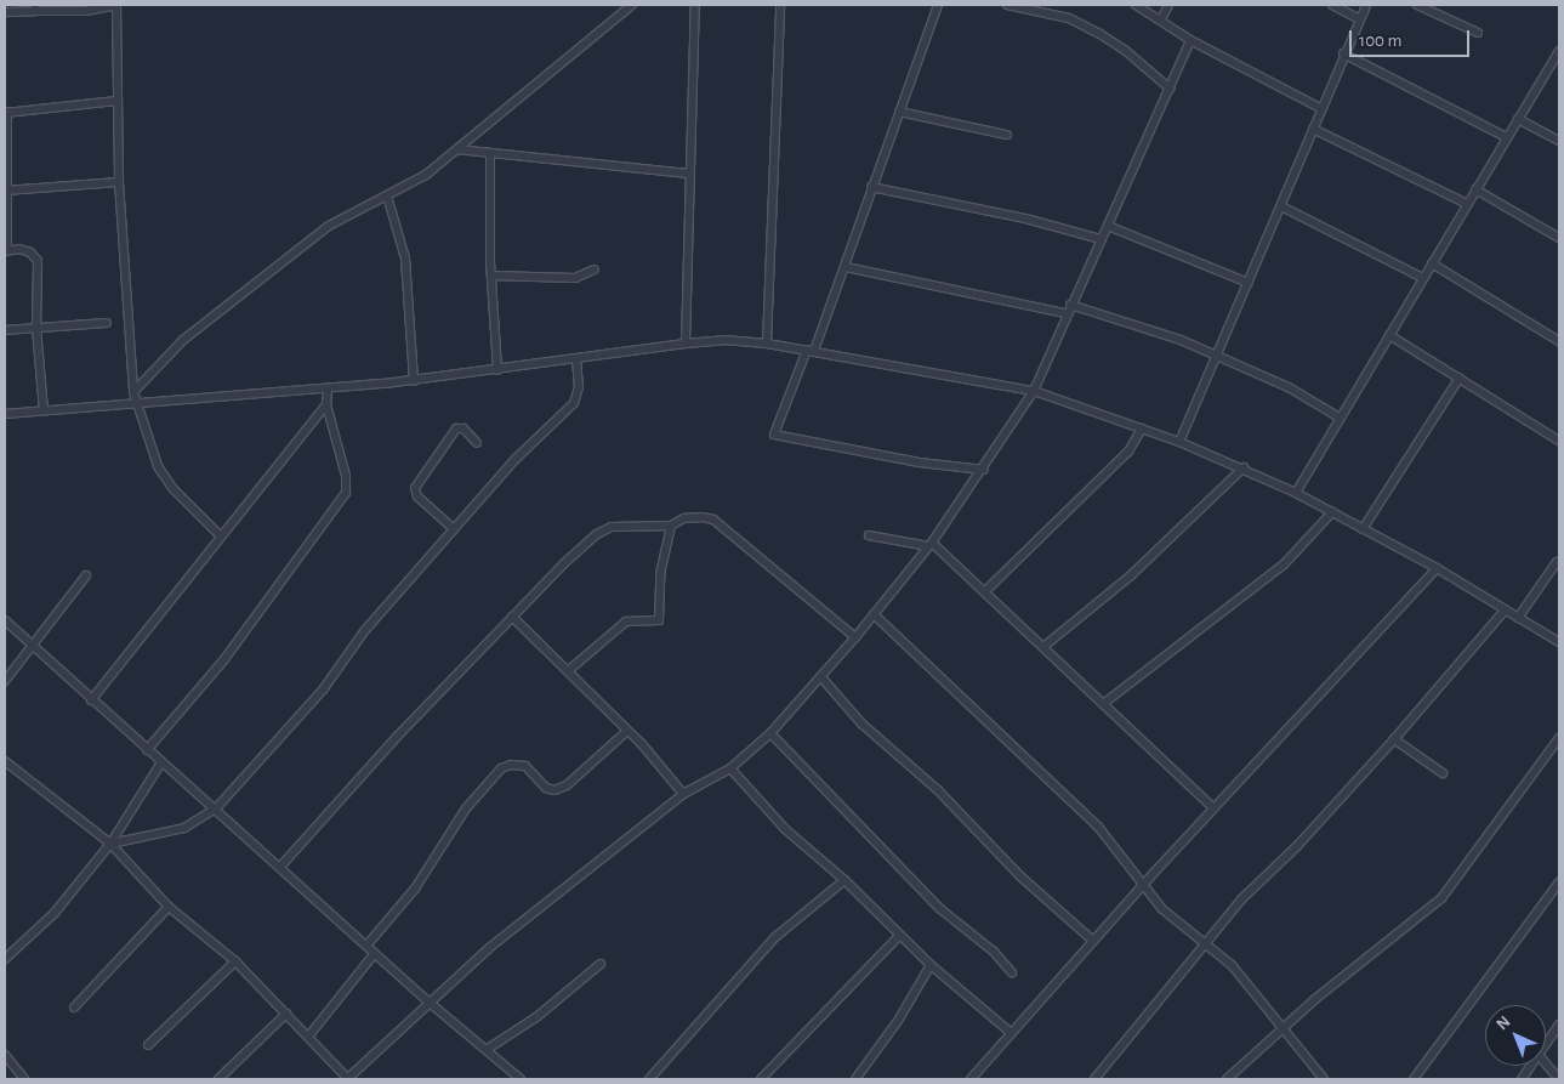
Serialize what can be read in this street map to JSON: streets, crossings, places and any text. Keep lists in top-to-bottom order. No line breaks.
{"scale_bar":"100 m","north":"top left"}
